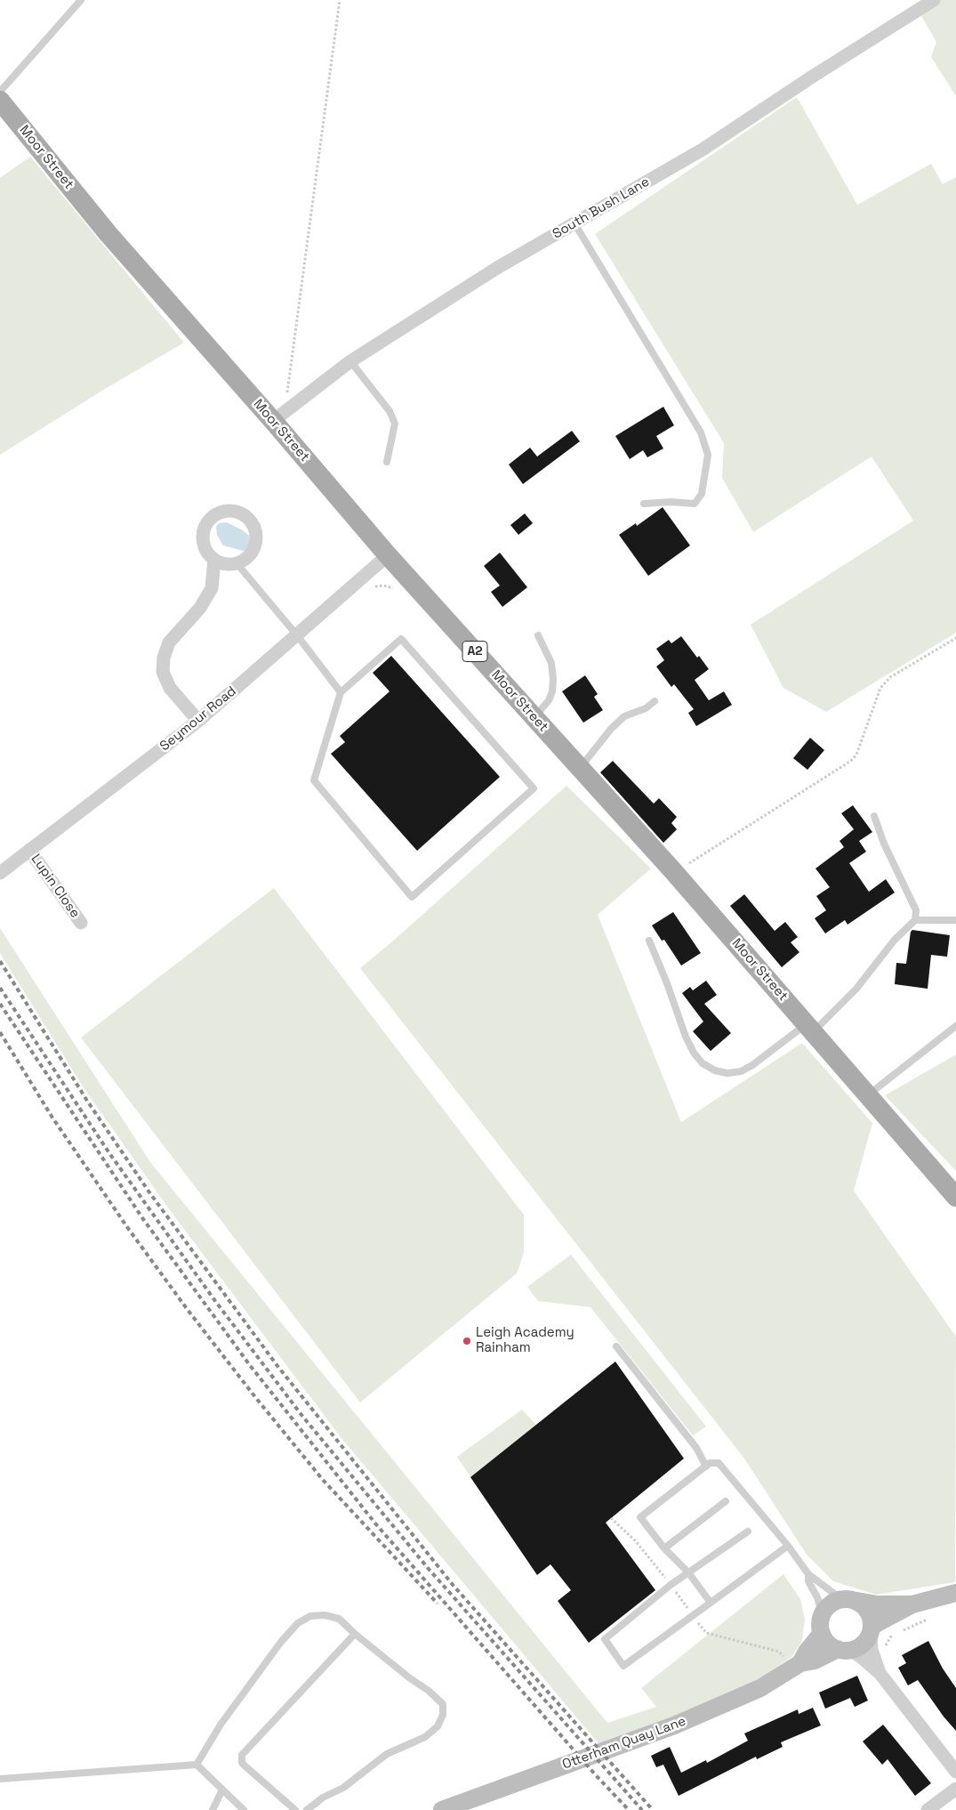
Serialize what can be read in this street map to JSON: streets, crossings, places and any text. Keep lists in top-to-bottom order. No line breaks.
{"streets":{"main road":["Moor Street","A2"],"street":["South Bush Lane","Seymour Road","Lupin Close","Otterham Quay Lane"]},"crossings":[["Moor Street","South Bush Lane"],["Moor Street","Seymour Road"],["Seymour Road","Lupin Close"]],"places":["Leigh Academy Rainham"]}
